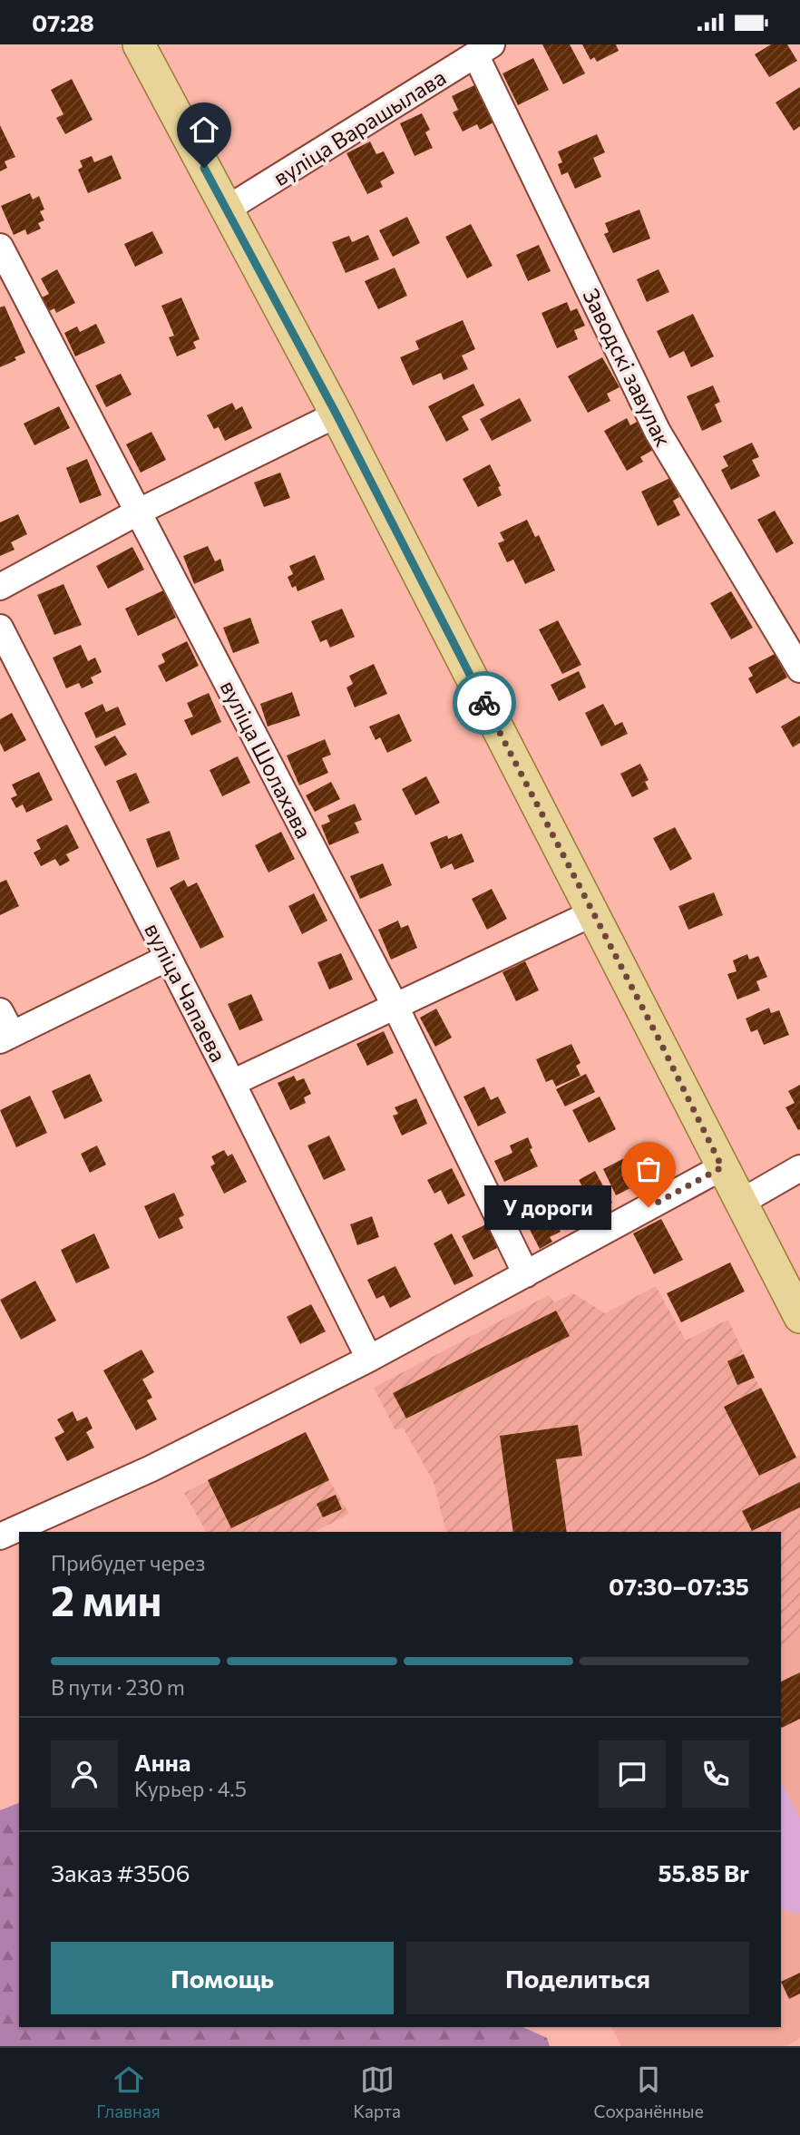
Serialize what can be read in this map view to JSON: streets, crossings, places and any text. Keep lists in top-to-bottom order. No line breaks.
{"streets":{"street":["вуліца Варашылава","Заводскі завулак","вуліца Шолахава","вуліца Чапаева"]},"crossings":[["вуліца Варашылава","Заводскі завулак"]],"places":["У дороги"],"page":{"status":"07:28","bubble":"У дороги","heading":["2 мин","Прибудет через","07:30–07:35"],"panel":["Анна","Курьер · 4.5","Заказ #3506","55.85 Br"],"bar":"В пути · 230 m","buttons":["Помощь","Поделиться"],"tabs":["Главная","Карта","Сохранённые"]}}
